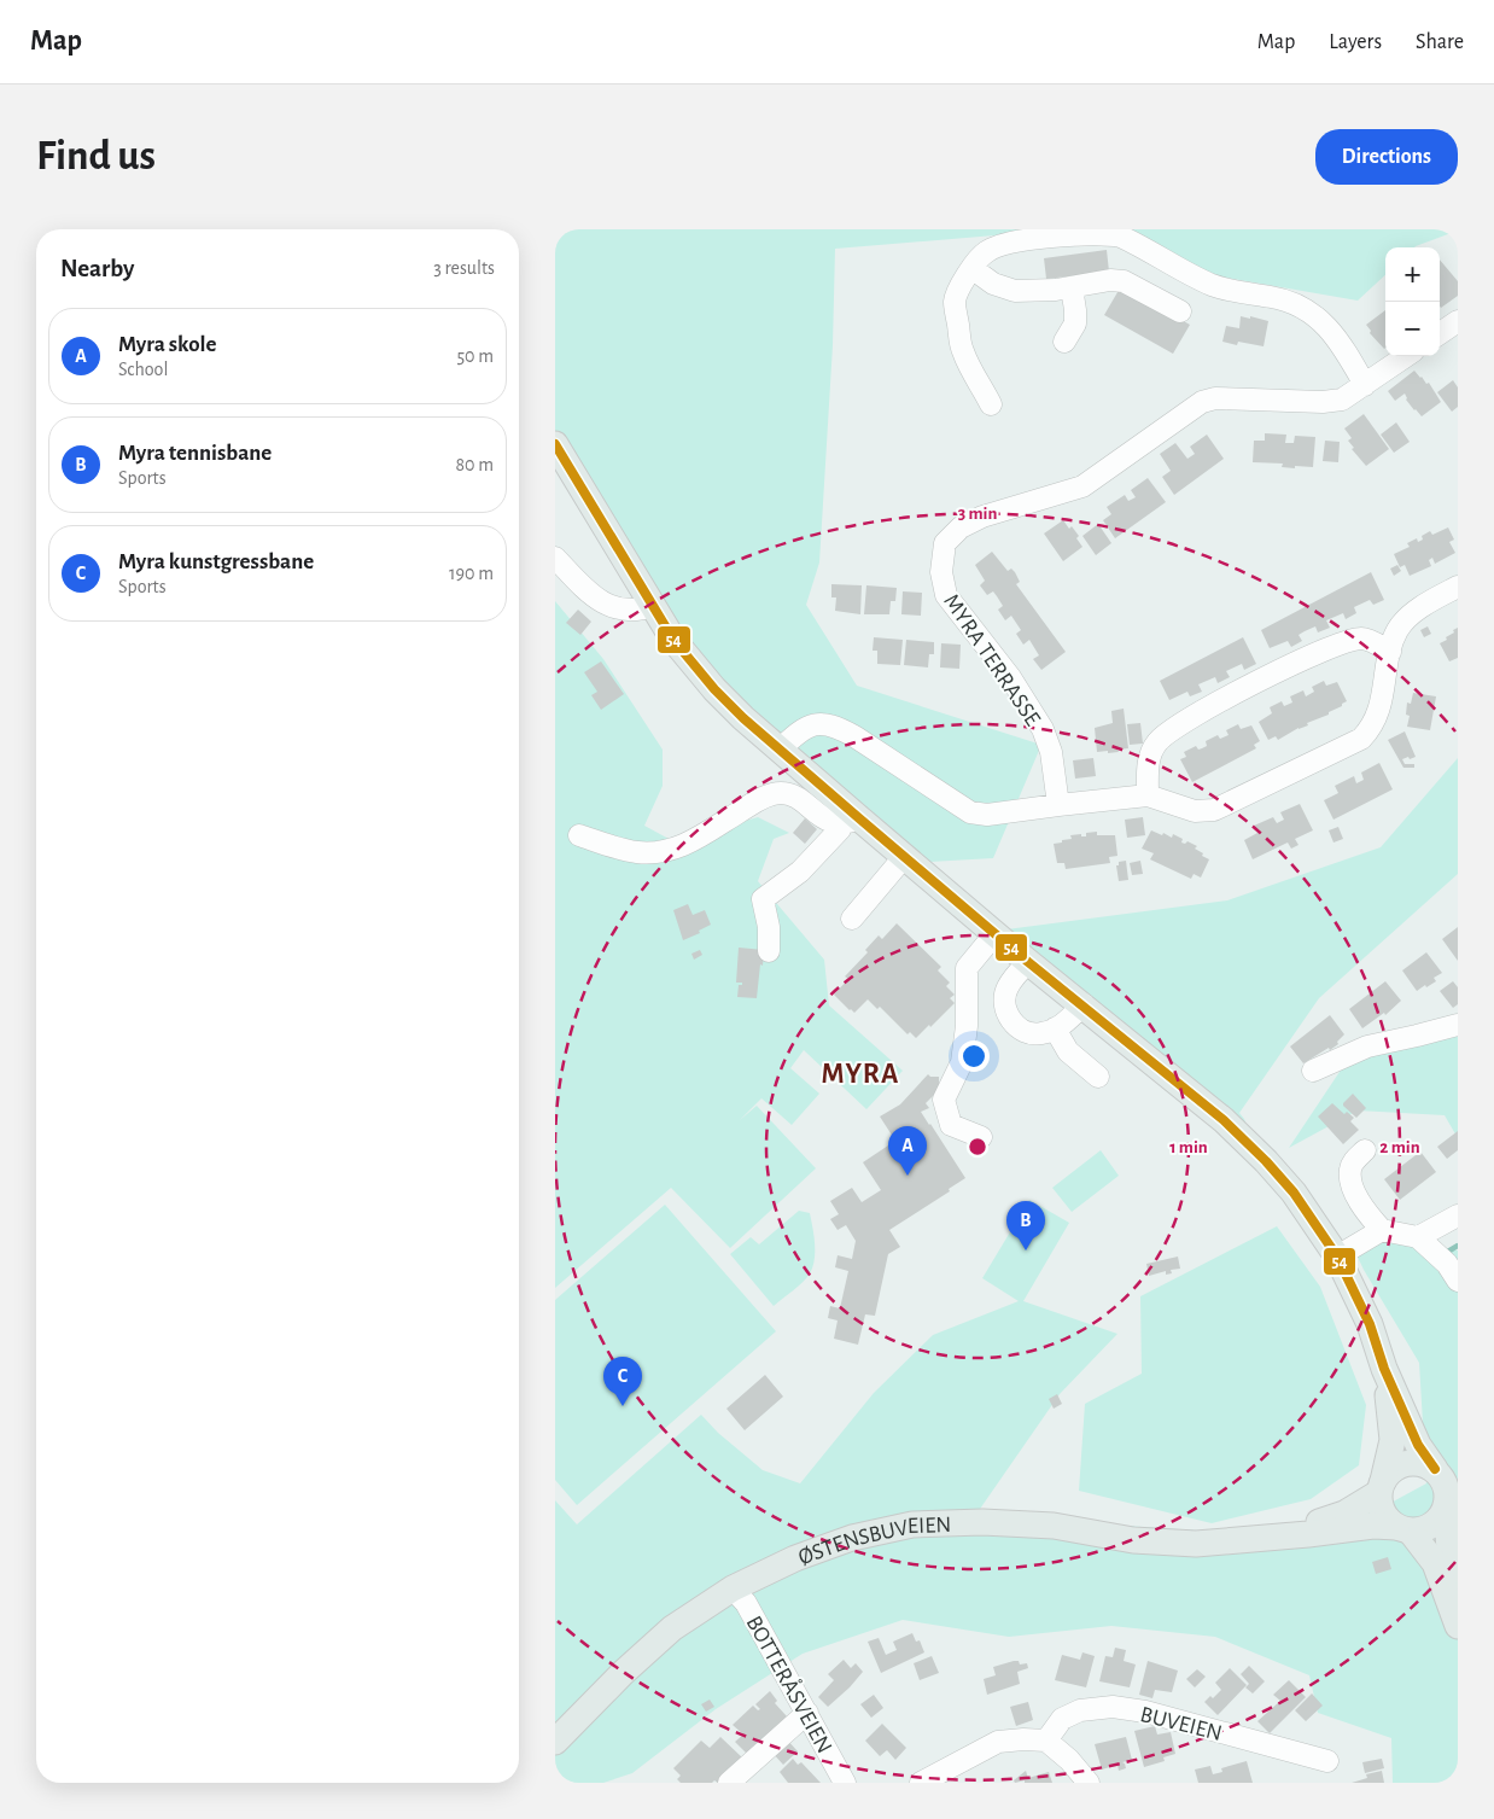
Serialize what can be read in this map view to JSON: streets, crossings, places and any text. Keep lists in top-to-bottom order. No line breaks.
{"streets":{"main road":["ØSTENSBUVEIEN"],"street":["MYRA TERRASSE","BOTTERÅSVEIEN","BUVEIEN"]},"crossings":[["ØSTENSBUVEIEN","BOTTERÅSVEIEN"]],"districts":["MYRA"],"lines":["transit line 54"],"page":{"header":"Map","nav":["Map","Layers","Share"],"buttons":"Directions","title":"Find us","heading":["Nearby","3 results"],"map_buttons":["+","−"],"list":[{"mark":"A","name":"Myra skole","note":"School","value":"50 m"},{"mark":"B","name":"Myra tennisbane","note":"Sports","value":"80 m"},{"mark":"C","name":"Myra kunstgressbane","note":"Sports","value":"190 m"}],"pins":["A","B","C"]},"rings":["3 min","1 min","2 min"]}
